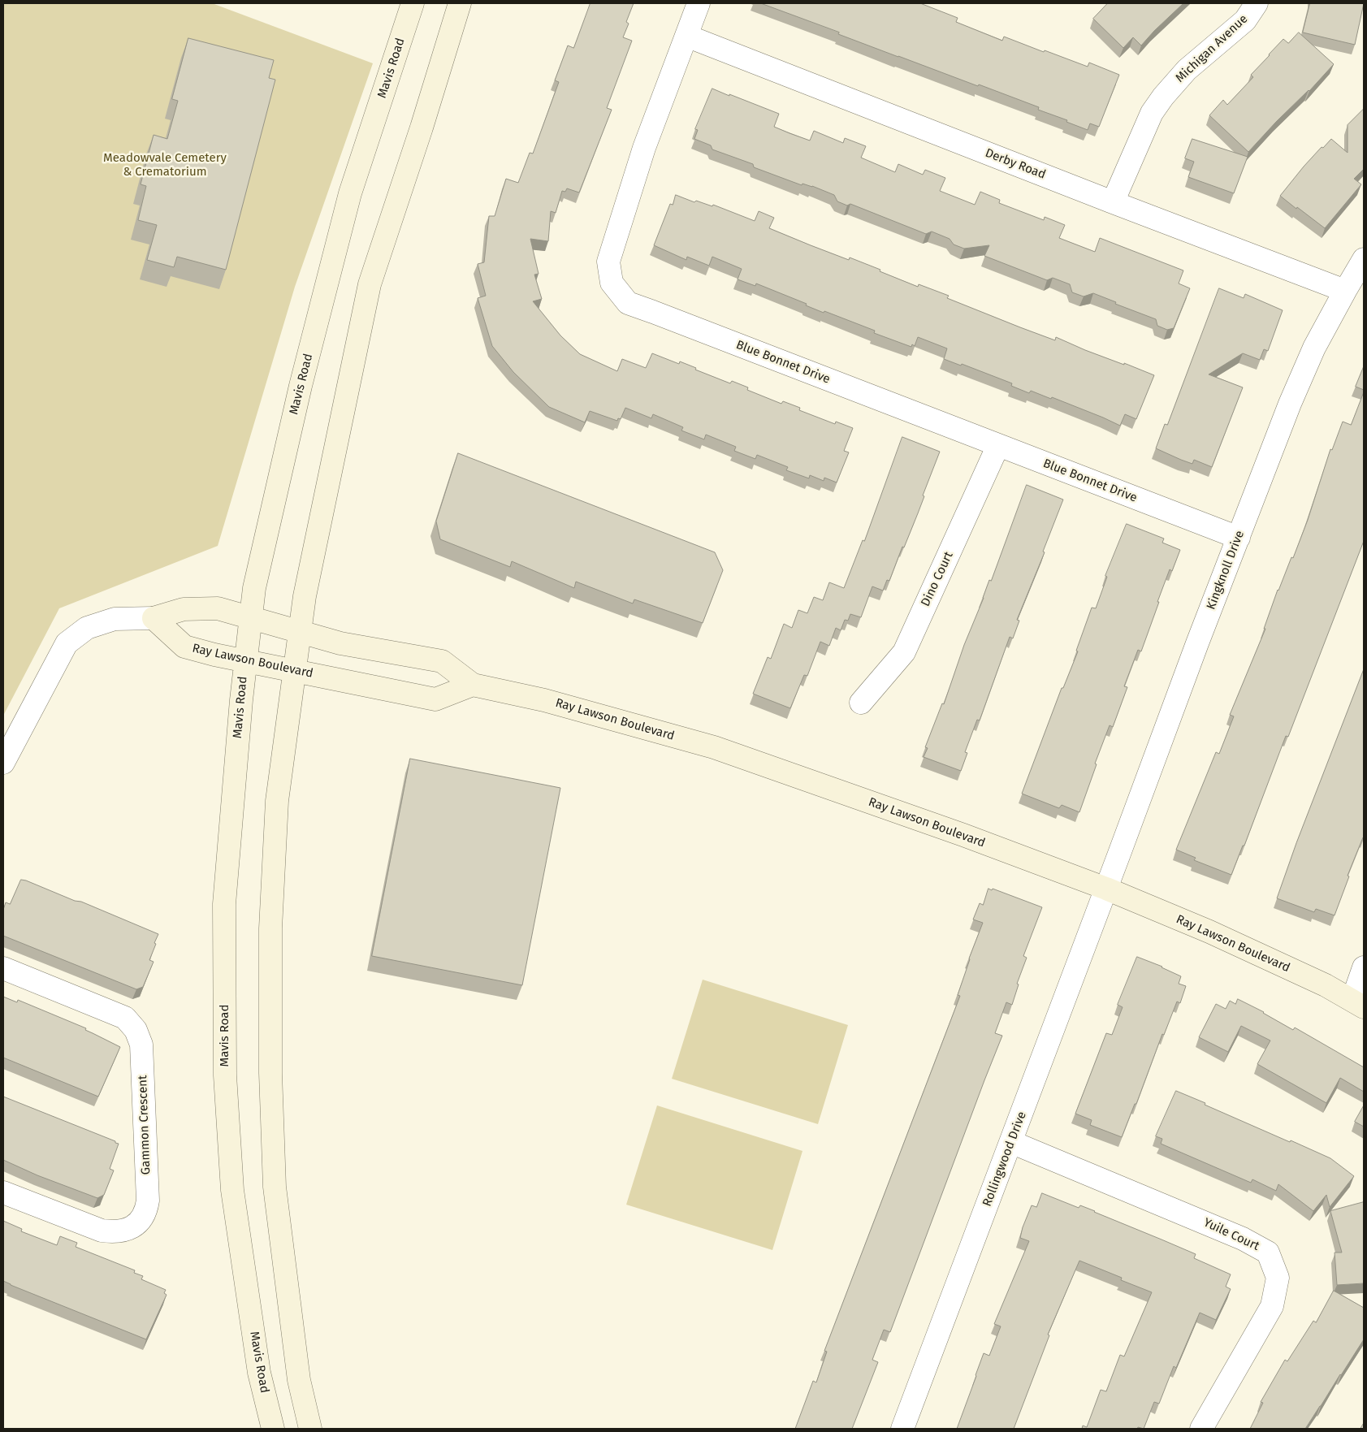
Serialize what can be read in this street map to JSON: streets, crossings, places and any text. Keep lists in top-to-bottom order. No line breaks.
{"streets":{"main road":["Mavis Road","Ray Lawson Boulevard"],"street":["Michigan Avenue","Derby Road","Blue Bonnet Drive","Kingknoll Drive","Dino Court","Gammon Crescent","Rollingwood Drive","Yuile Court"]},"crossings":[["Michigan Avenue","Derby Road"],["Mavis Road","Ray Lawson Boulevard"],["Derby Road","Blue Bonnet Drive"],["Derby Road","Kingknoll Drive"],["Blue Bonnet Drive","Kingknoll Drive"],["Blue Bonnet Drive","Dino Court"],["Kingknoll Drive","Ray Lawson Boulevard"],["Kingknoll Drive","Rollingwood Drive"],["Ray Lawson Boulevard","Rollingwood Drive"],["Rollingwood Drive","Yuile Court"]],"parks":["Meadowvale Cemetery & Crematorium"]}
